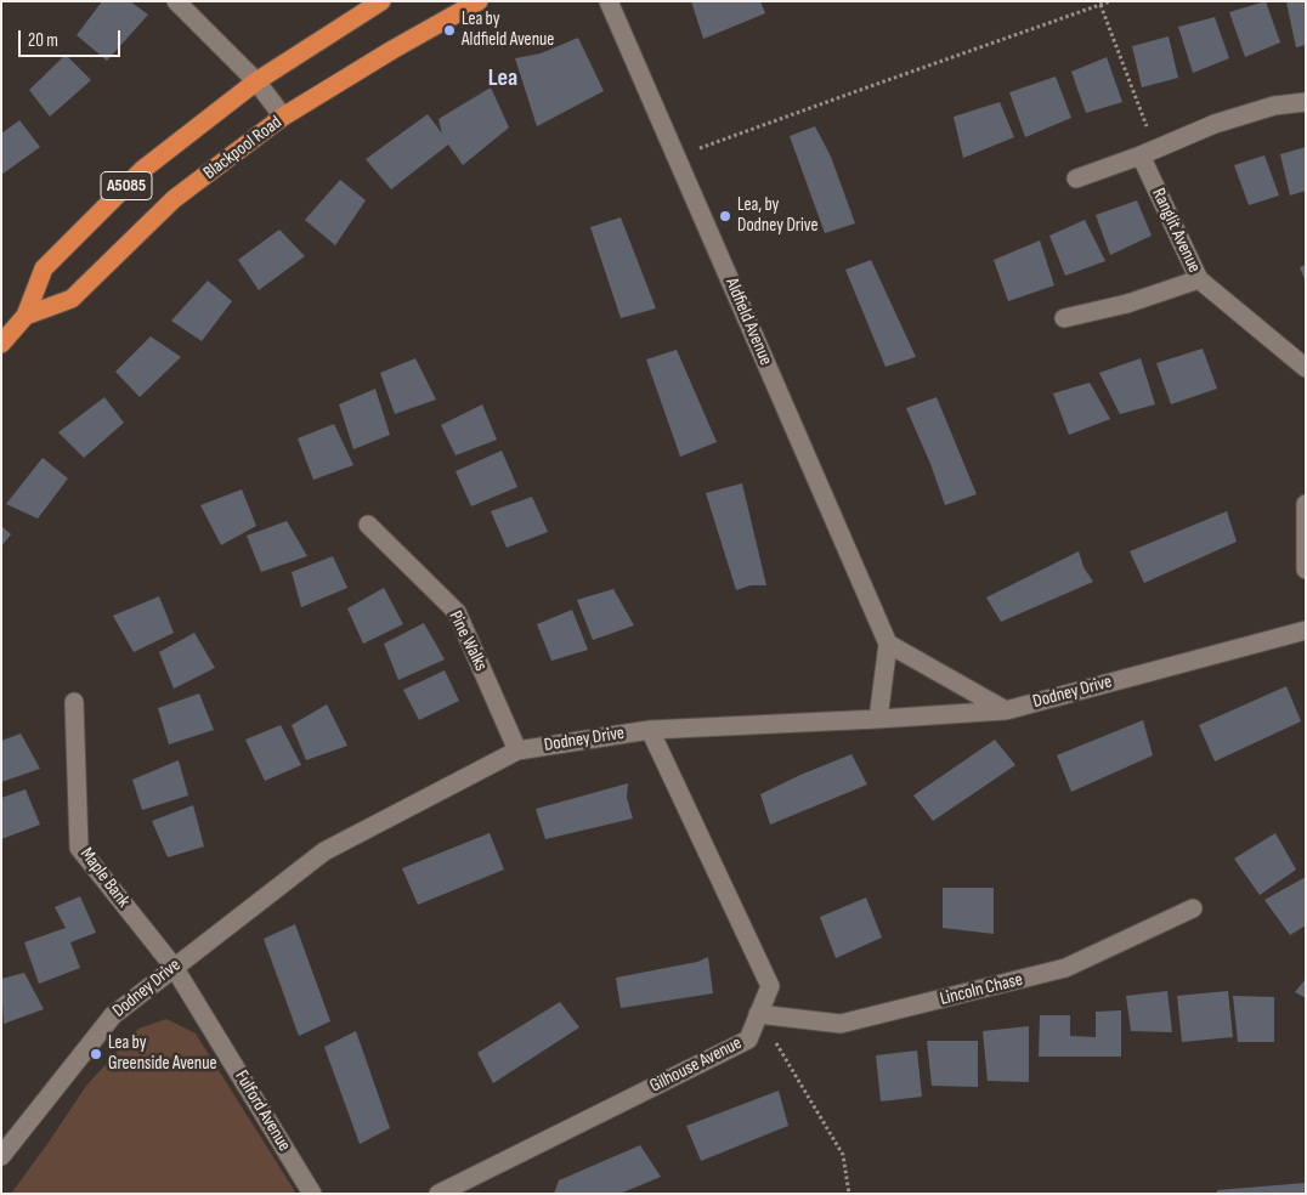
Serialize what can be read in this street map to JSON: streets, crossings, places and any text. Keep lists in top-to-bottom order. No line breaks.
{"streets":{"highway":["Blackpool Road","A5085"],"street":["Ranglit Avenue","Aldfield Avenue","Pine Walks","Dodney Drive","Maple Bank","Lincoln Chase","Gilhouse Avenue","Fulford Avenue"]},"crossings":[["Aldfield Avenue","Dodney Drive"],["Pine Walks","Dodney Drive"],["Dodney Drive","Maple Bank"],["Dodney Drive","Gilhouse Avenue"],["Dodney Drive","Fulford Avenue"],["Maple Bank","Fulford Avenue"],["Lincoln Chase","Gilhouse Avenue"]],"districts":["Lea"],"places":["Lea by Aldfield Avenue","Lea, by Dodney Drive","Lea by Greenside Avenue"],"scale_bar":"20 m"}
